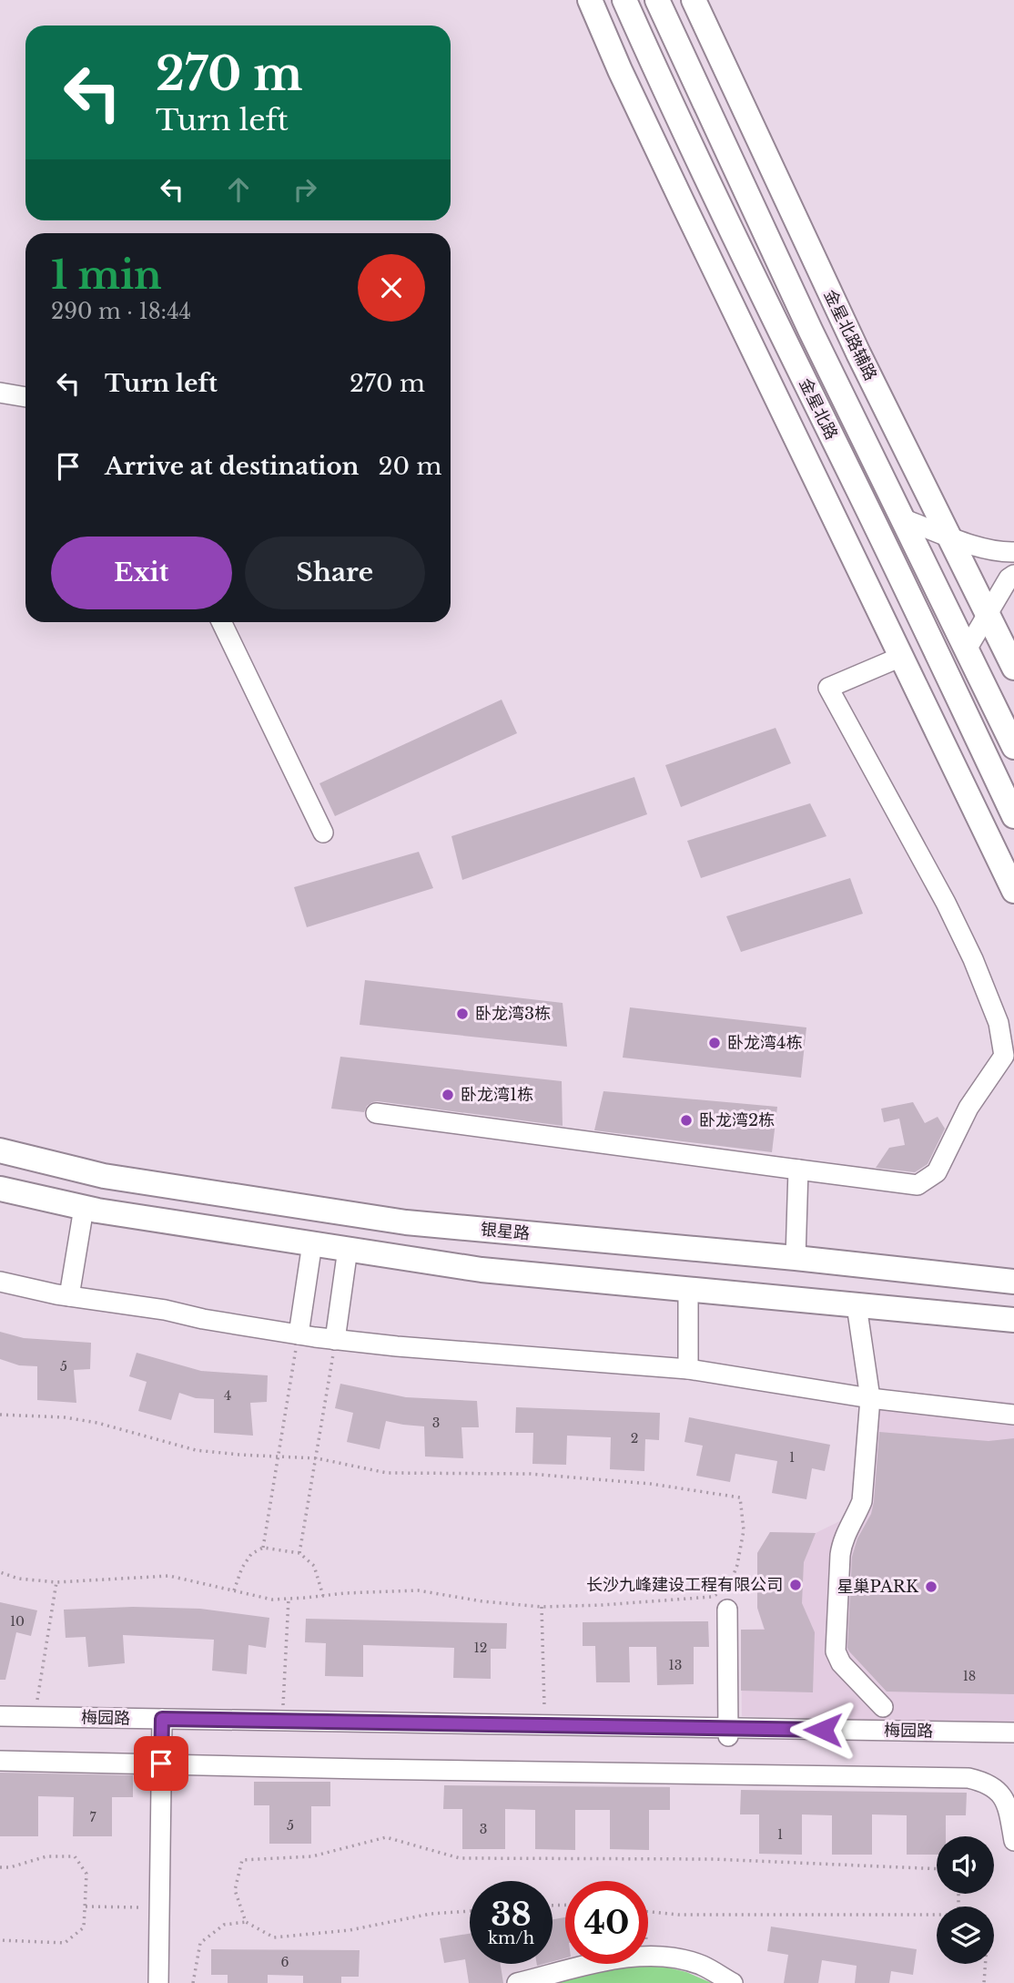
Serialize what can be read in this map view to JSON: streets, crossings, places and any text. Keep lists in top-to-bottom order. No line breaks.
{"streets":{"main road":["金星北路辅路","金星北路","银星路"],"street":["梅园路"]},"places":["卧龙湾3栋","卧龙湾4栋","卧龙湾1栋","卧龙湾2栋","长沙九峰建设工程有限公司","星巢PARK"],"house_numbers":["5","4","3","2","1","10","12","13","18","7","5","3","1","6"],"page":{"turn":["270 m","Turn left"],"heading":["1 min","290 m · 18:44"],"list":[{"name":"Turn left","value":"270 m"},{"name":"Arrive at destination","value":"20 m"}],"buttons":["Exit","Share"],"speed":"38 km/h","limit":"40"}}
